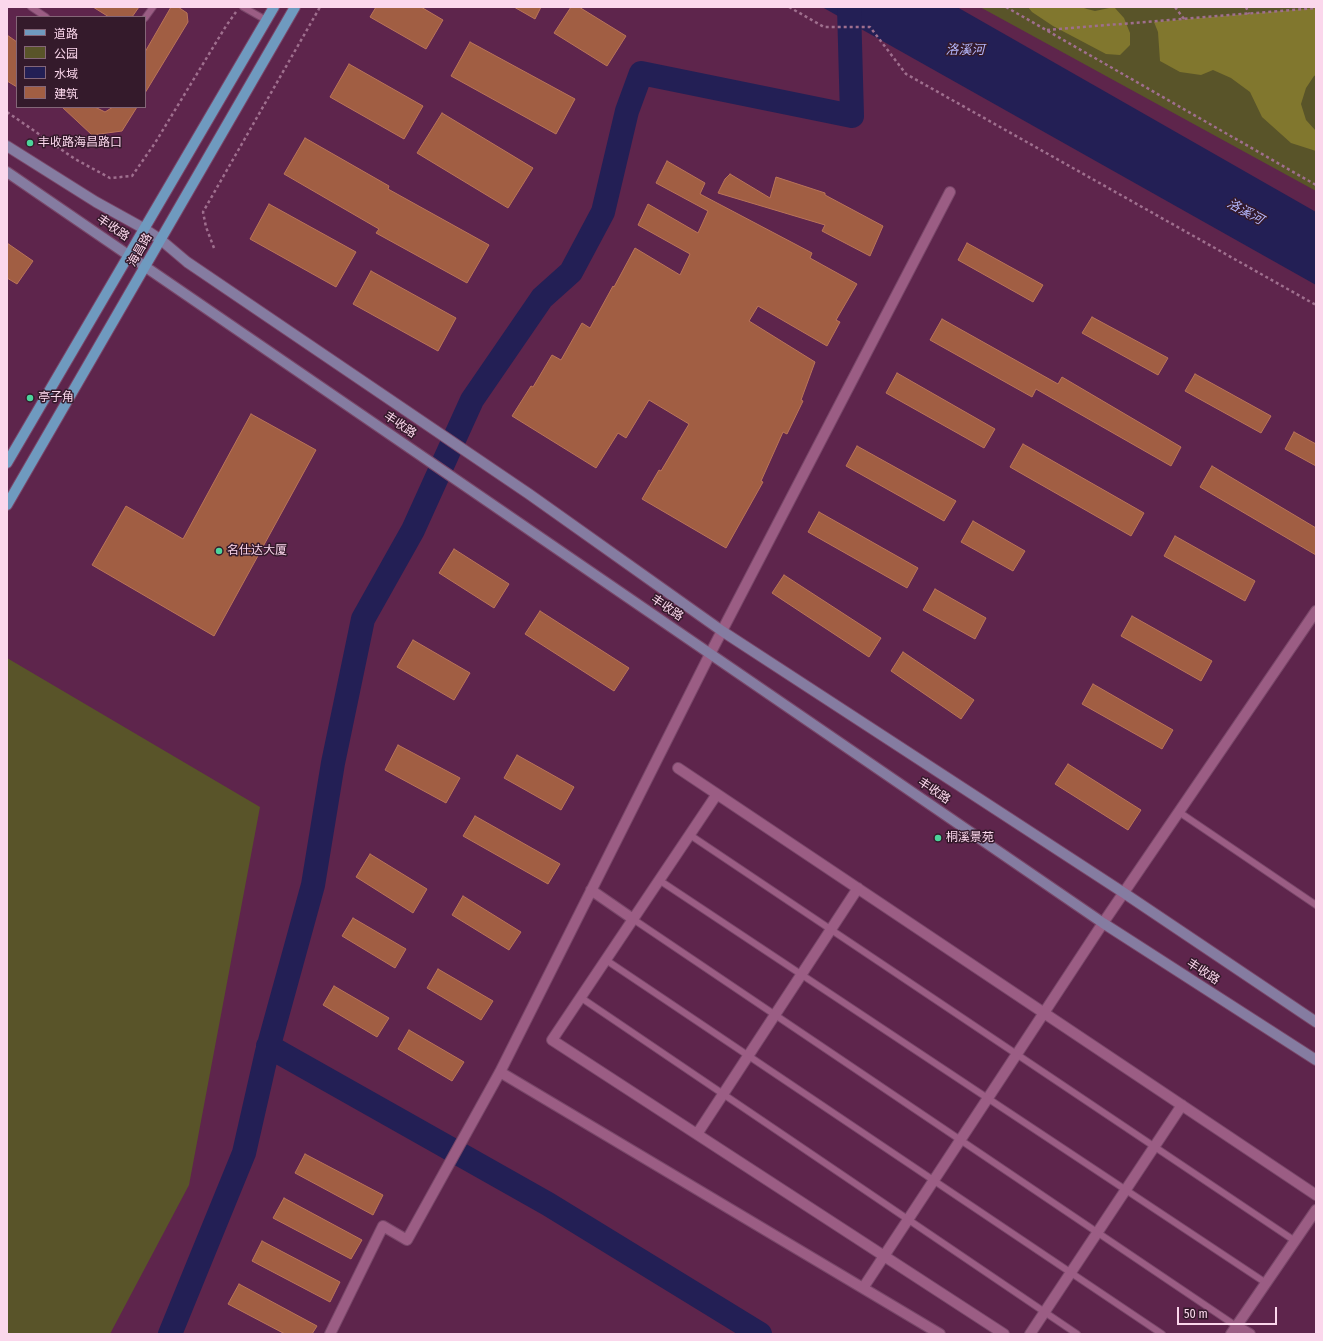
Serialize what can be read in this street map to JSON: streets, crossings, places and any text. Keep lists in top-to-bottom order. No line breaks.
{"streets":{"main road":["丰收路","海昌路"]},"crossings":[["丰收路","海昌路"]],"water":["洛溪河"],"places":["丰收路海昌路口","亭子角","名仕达大厦","桐溪景苑"],"legend":["道路","公园","水域","建筑"],"scale_bar":"50 m"}
